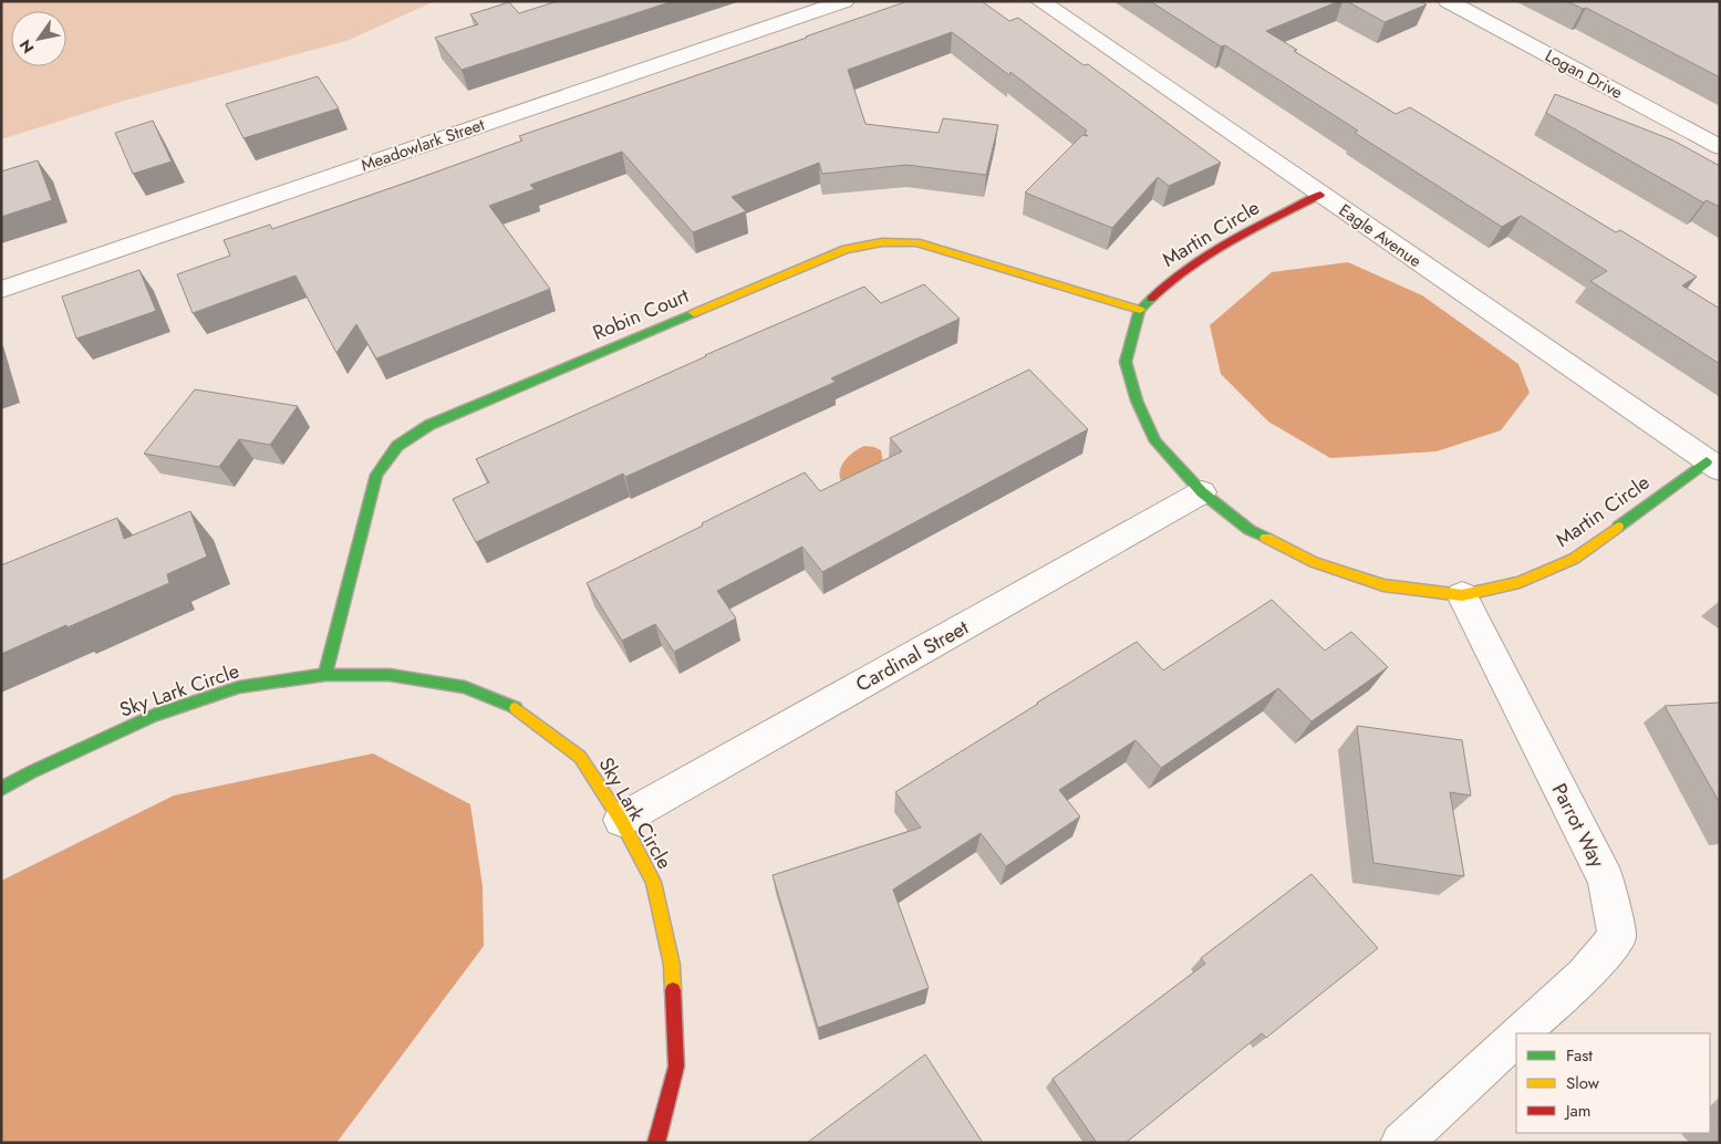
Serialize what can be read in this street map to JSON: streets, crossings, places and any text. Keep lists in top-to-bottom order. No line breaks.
{"streets":{"street":["Logan Drive","Meadowlark Street","Martin Circle","Eagle Avenue","Robin Court","Cardinal Street","Sky Lark Circle","Parrot Way"]},"crossings":[["Martin Circle","Eagle Avenue"],["Martin Circle","Robin Court"],["Martin Circle","Cardinal Street"],["Martin Circle","Parrot Way"],["Robin Court","Sky Lark Circle"],["Cardinal Street","Sky Lark Circle"]],"legend":["Fast","Slow","Jam"],"north":"bottom left"}
